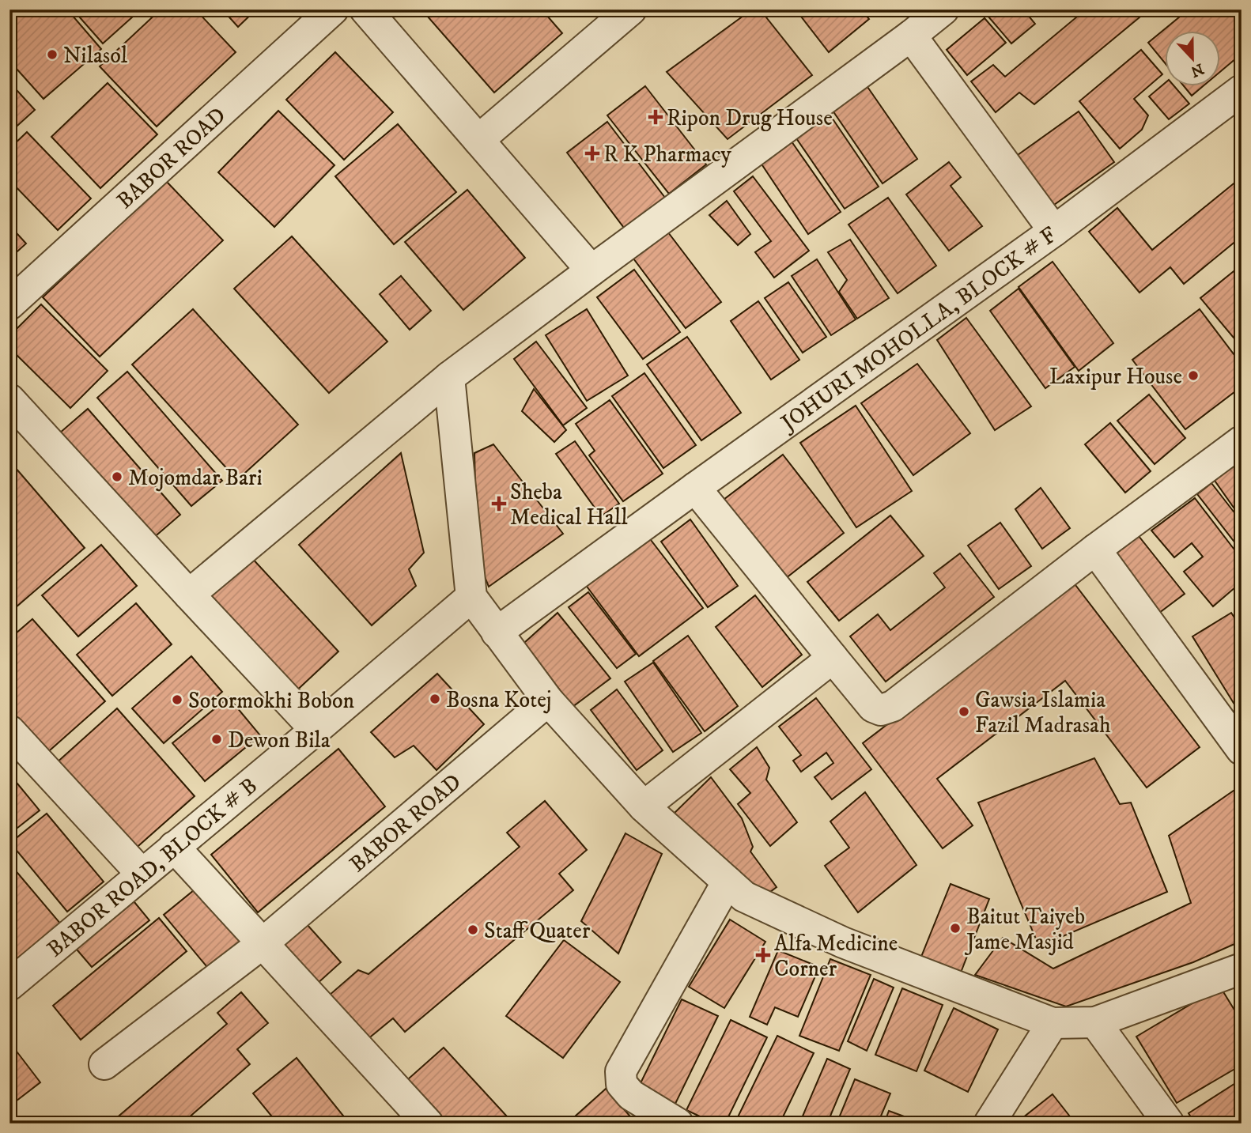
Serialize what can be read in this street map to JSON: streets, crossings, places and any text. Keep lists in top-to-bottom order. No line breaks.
{"streets":{"street":["BABOR ROAD","JOHURI MOHOLLA, BLOCK # F","BABOR ROAD, BLOCK # B"]},"places":{"other":["Nilasol","Laxipur House","Mojomdar Bari","Bosna Kotej","Sotormokhi Bobon","Gawsia Islamia Fazil Madrasah","Dewon Bila","Baitut Taiyeb Jame Masjid","Staff Quater"],"health":["Ripon Drug House","R K Pharmacy","Sheba Medical Hall","Alfa Medicine Corner"]},"north":"bottom"}
